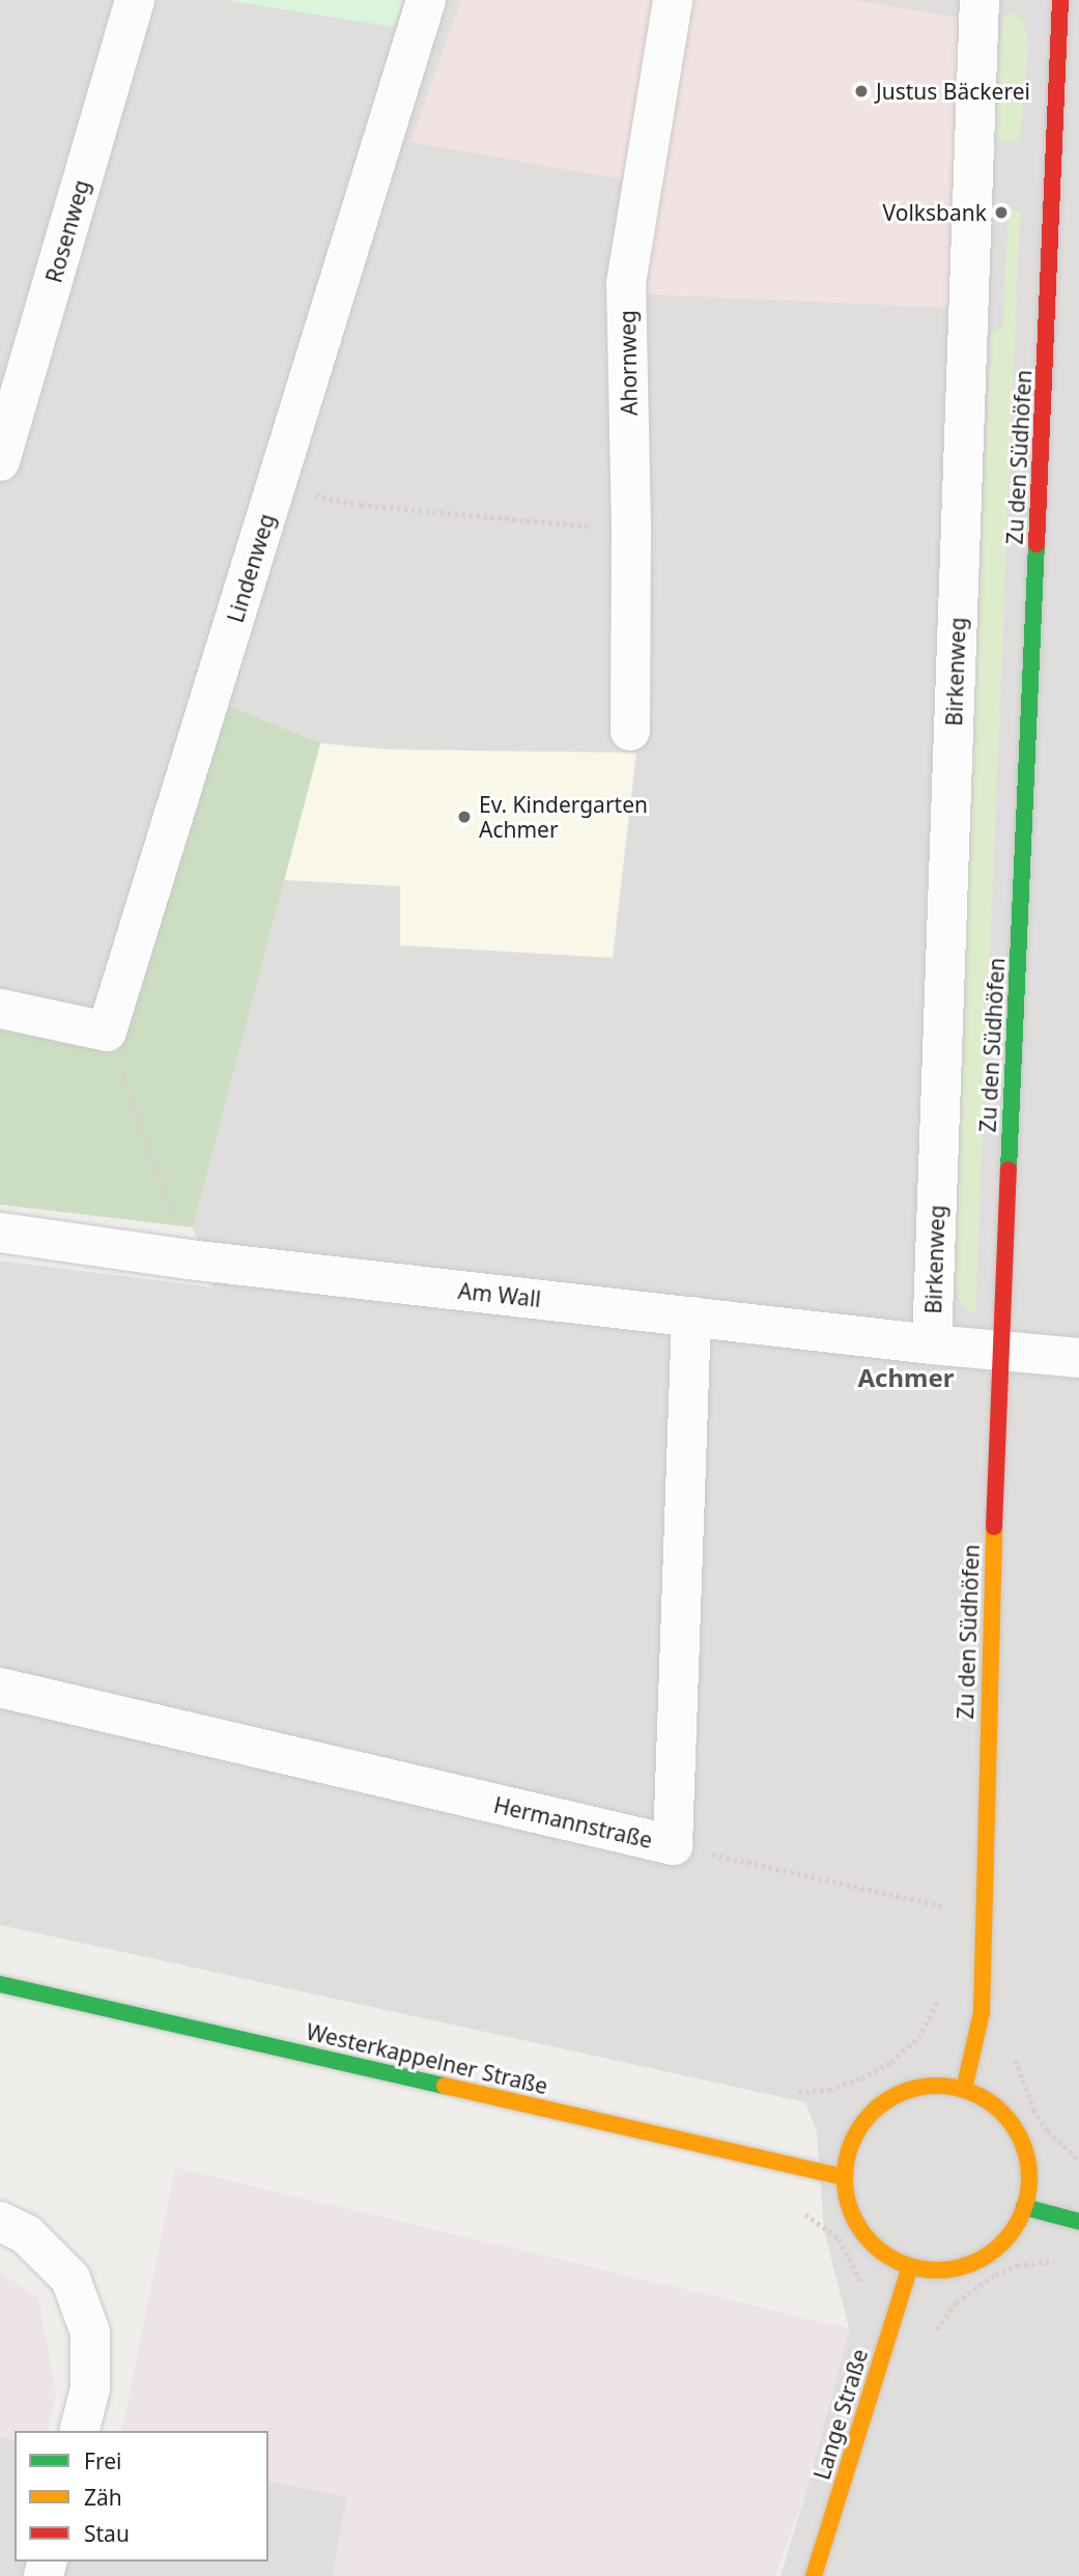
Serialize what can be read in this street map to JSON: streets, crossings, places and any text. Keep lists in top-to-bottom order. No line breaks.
{"streets":{"street":["Rosenweg","Ahornweg","Zu den Südhöfen","Lindenweg","Birkenweg","Am Wall","Hermannstraße","Westerkappelner Straße","Lange Straße"]},"crossings":[["Zu den Südhöfen","Am Wall"],["Zu den Südhöfen","Westerkappelner Straße"],["Zu den Südhöfen","Lange Straße"],["Birkenweg","Am Wall"],["Am Wall","Hermannstraße"],["Westerkappelner Straße","Lange Straße"]],"districts":["Achmer"],"places":["Justus Bäckerei","Volksbank","Ev. Kindergarten Achmer"],"legend":["Frei","Zäh","Stau"]}
